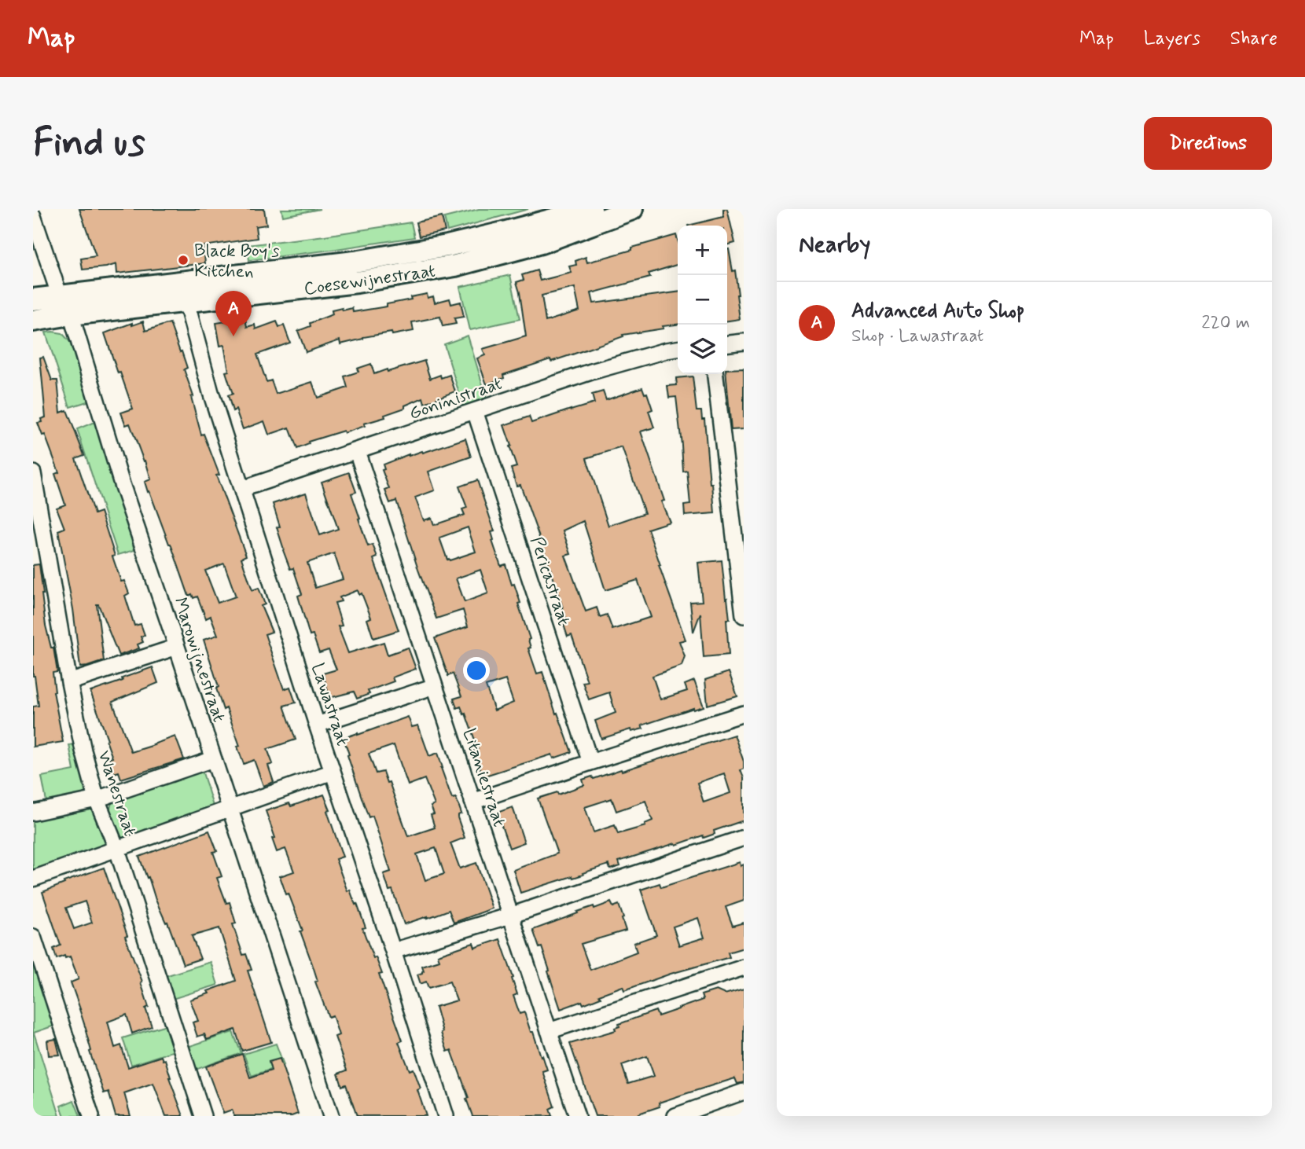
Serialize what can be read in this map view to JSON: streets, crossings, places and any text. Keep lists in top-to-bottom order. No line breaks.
{"streets":{"main road":["Coesewijnestraat"],"street":["Goninistraat","Pericastraat","Marowijnestraat","Lawastraat","Litaniestraat","Wanestraat"]},"crossings":[["Coesewijnestraat","Marowijnestraat"],["Coesewijnestraat","Lawastraat"],["Goninistraat","Pericastraat"],["Goninistraat","Lawastraat"],["Goninistraat","Litaniestraat"]],"places":["Black Boy's Kitchen"],"page":{"header":"Map","nav":["Map","Layers","Share"],"buttons":"Directions","title":"Find us","heading":"Nearby","map_buttons":["+","−"],"list":[{"mark":"A","name":"Advanced Auto Shop","note":"Shop · Lawastraat","value":"220 m"}],"pins":"A"}}
